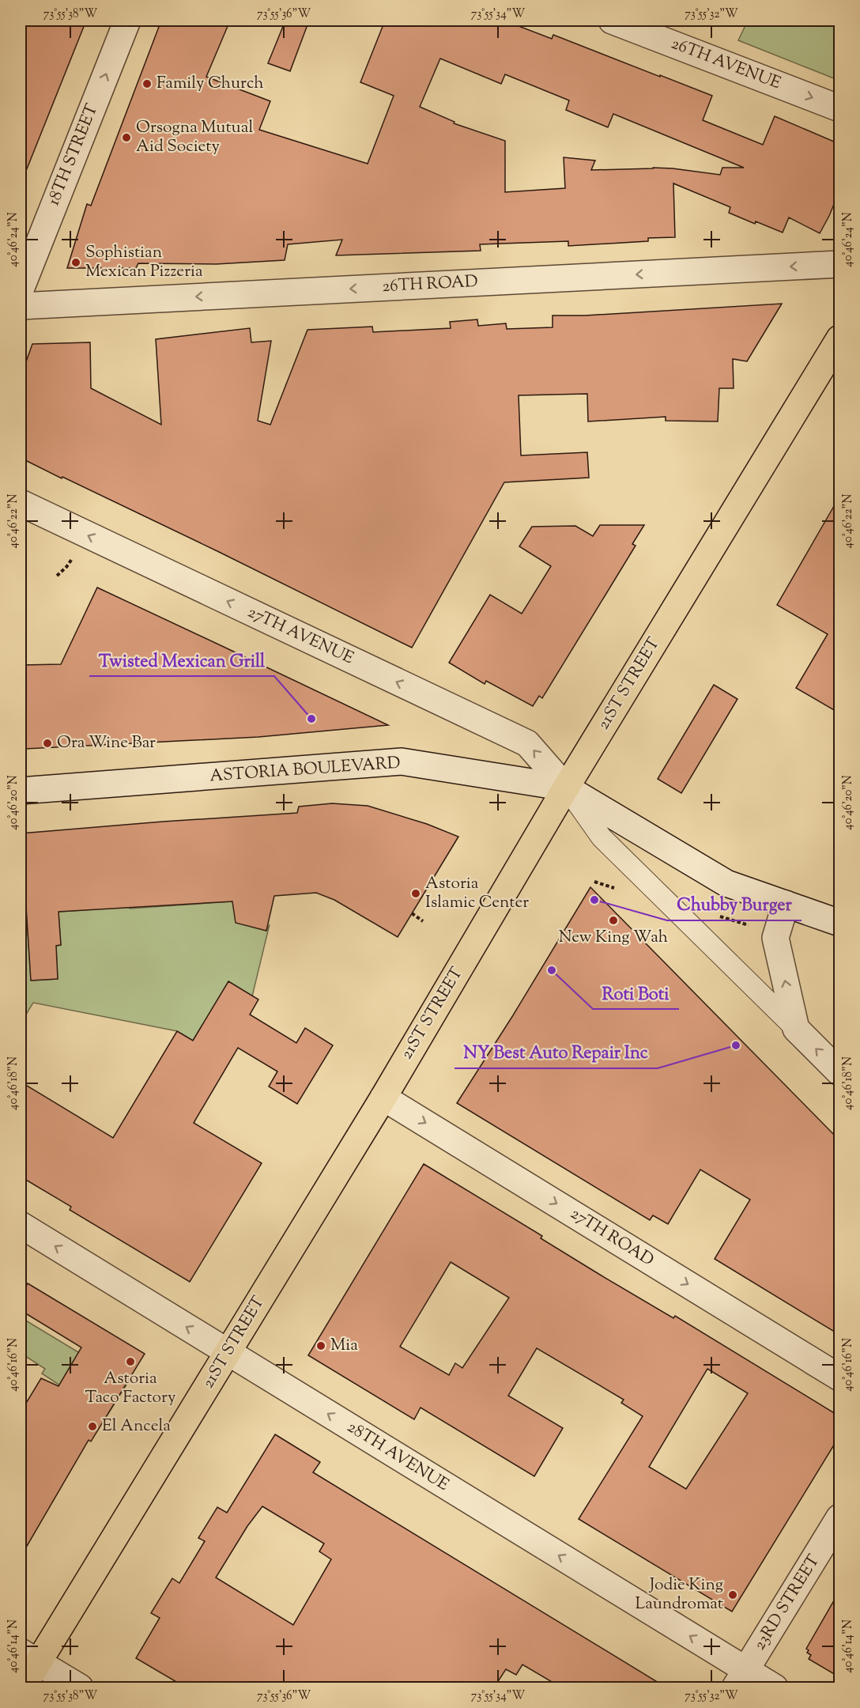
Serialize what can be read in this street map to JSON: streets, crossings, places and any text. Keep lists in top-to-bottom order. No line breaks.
{"streets":{"main road":["21ST STREET"],"street":["26TH AVENUE","18TH STREET","26TH ROAD","27TH AVENUE","ASTORIA BOULEVARD","27TH ROAD","28TH AVENUE","23RD STREET"]},"crossings":[["27TH AVENUE","21ST STREET"],["27TH AVENUE","ASTORIA BOULEVARD"],["21ST STREET","ASTORIA BOULEVARD"],["21ST STREET","27TH ROAD"],["21ST STREET","28TH AVENUE"],["28TH AVENUE","23RD STREET"]],"one_way":["26TH AVENUE","18TH STREET","26TH ROAD","27TH AVENUE","27TH ROAD","28TH AVENUE"],"places":["Family Church","Orsogna Mutual Aid Society","Sophistian Mexican Pizzeria","Twisted Mexican Grill","Ora Wine Bar","Astoria Islamic Center","Chubby Burger","New King Wah","Roti Boti","NY Best Auto Repair Inc","Mia","Astoria Taco Factory","El Ancela","Jodie King Laundromat"],"coordinates":["73°55'38\"W","73°55'36\"W","73°55'34\"W","73°55'32\"W","40°46'24\"N","40°46'22\"N","40°46'20\"N","40°46'18\"N","40°46'16\"N","40°46'14\"N"]}
